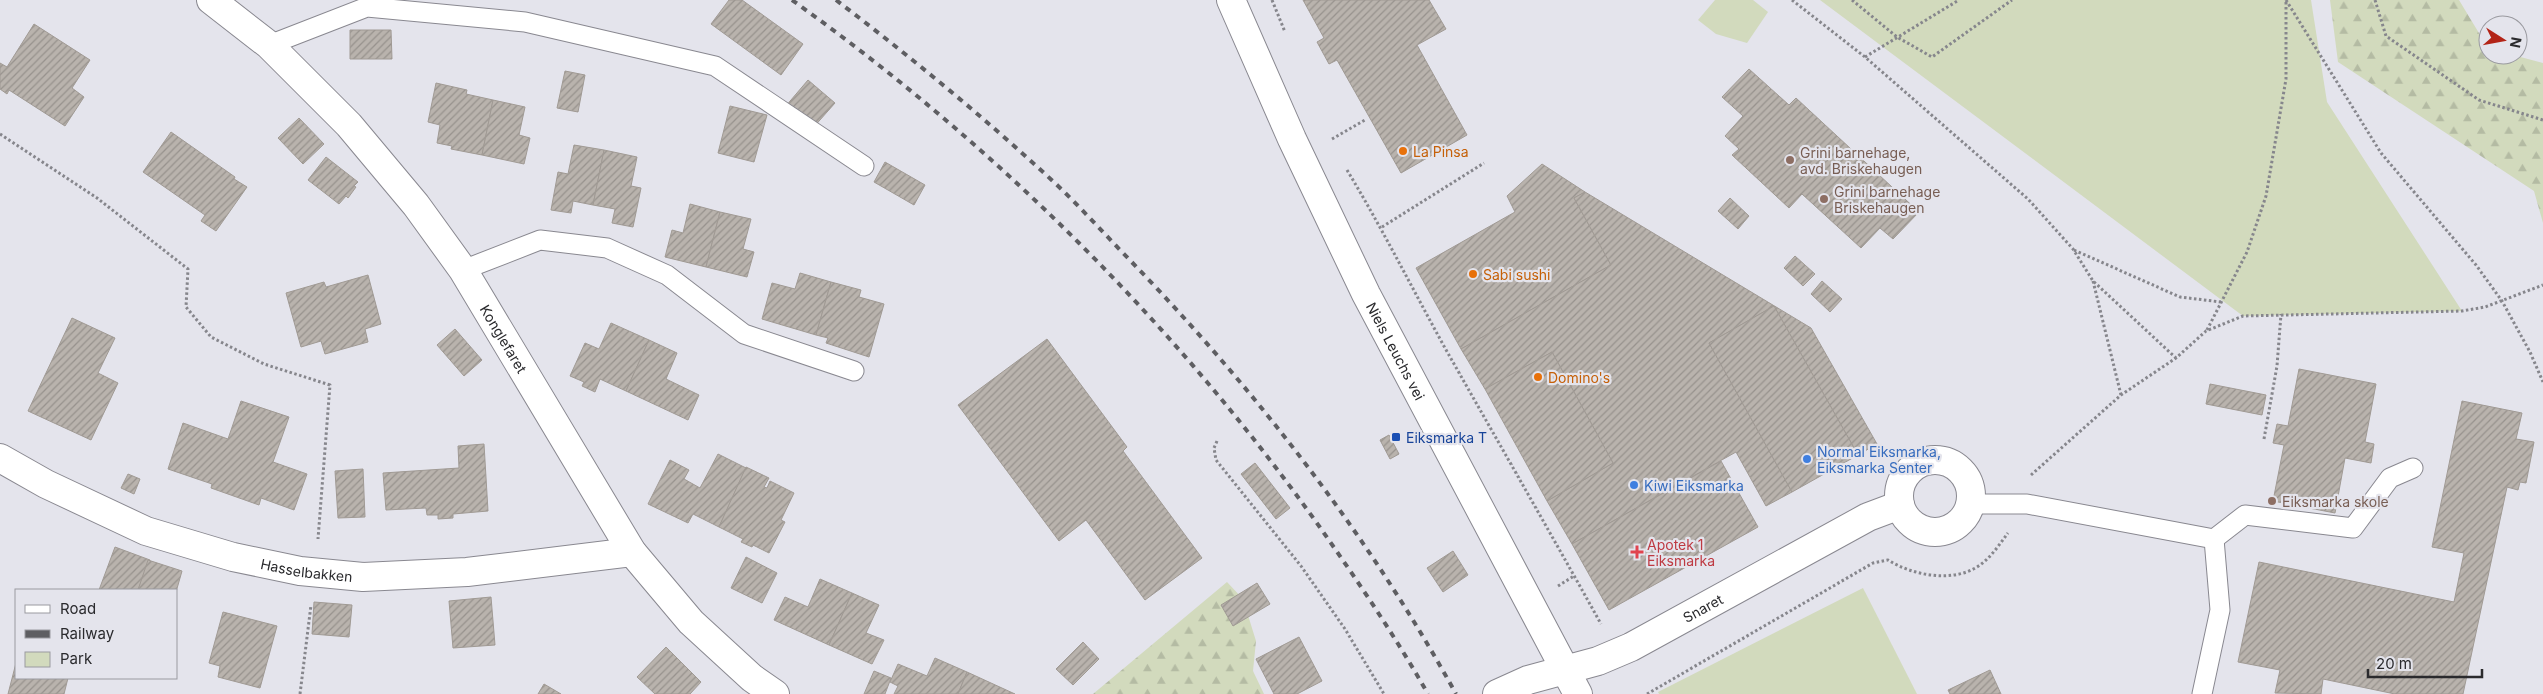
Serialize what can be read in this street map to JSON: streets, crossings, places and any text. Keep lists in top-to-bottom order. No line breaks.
{"streets":{"street":["Konglefaret","Niels Leuchs vei","Hasselbakken","Snaret"]},"crossings":[["Konglefaret","Hasselbakken"],["Niels Leuchs vei","Snaret"]],"places":{"other":["La Pinsa","Grini barnehage, avd. Briskehaugen","Grini barnehage Briskehaugen","Sabi sushi","Domino's","Normal Eiksmarka, Eiksmarka Senter","Kiwi Eiksmarka","Eiksmarka skole"],"transit":["Eiksmarka T"],"health":["Apotek 1 Eiksmarka"]},"legend":["Road","Railway","Park"],"scale_bar":"20 m","north":"right"}
